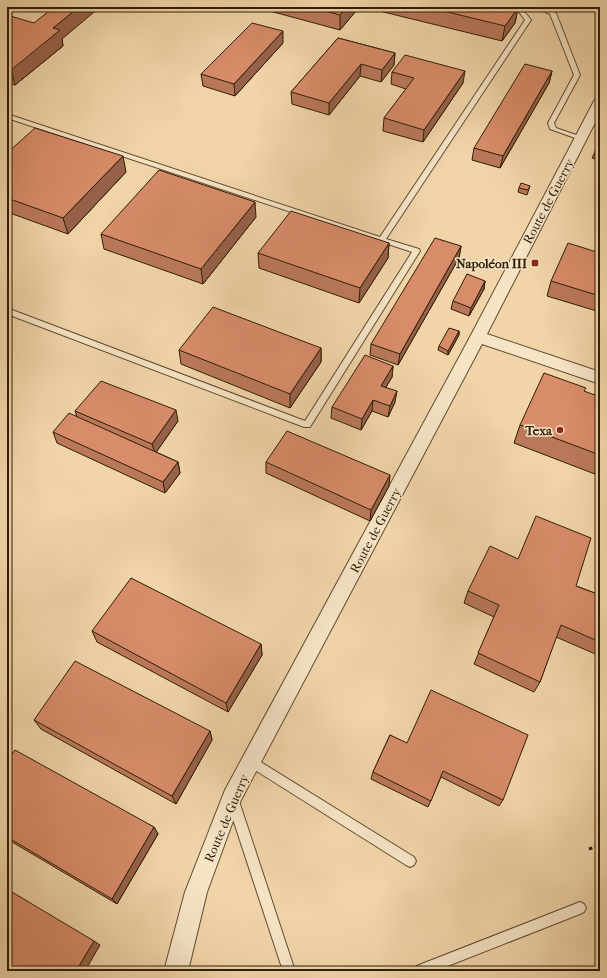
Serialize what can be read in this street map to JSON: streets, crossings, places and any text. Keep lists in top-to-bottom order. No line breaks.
{"streets":{"street":["Route de Guerry"]},"places":{"transit":["Napoléon III"],"other":["Texa"]}}
